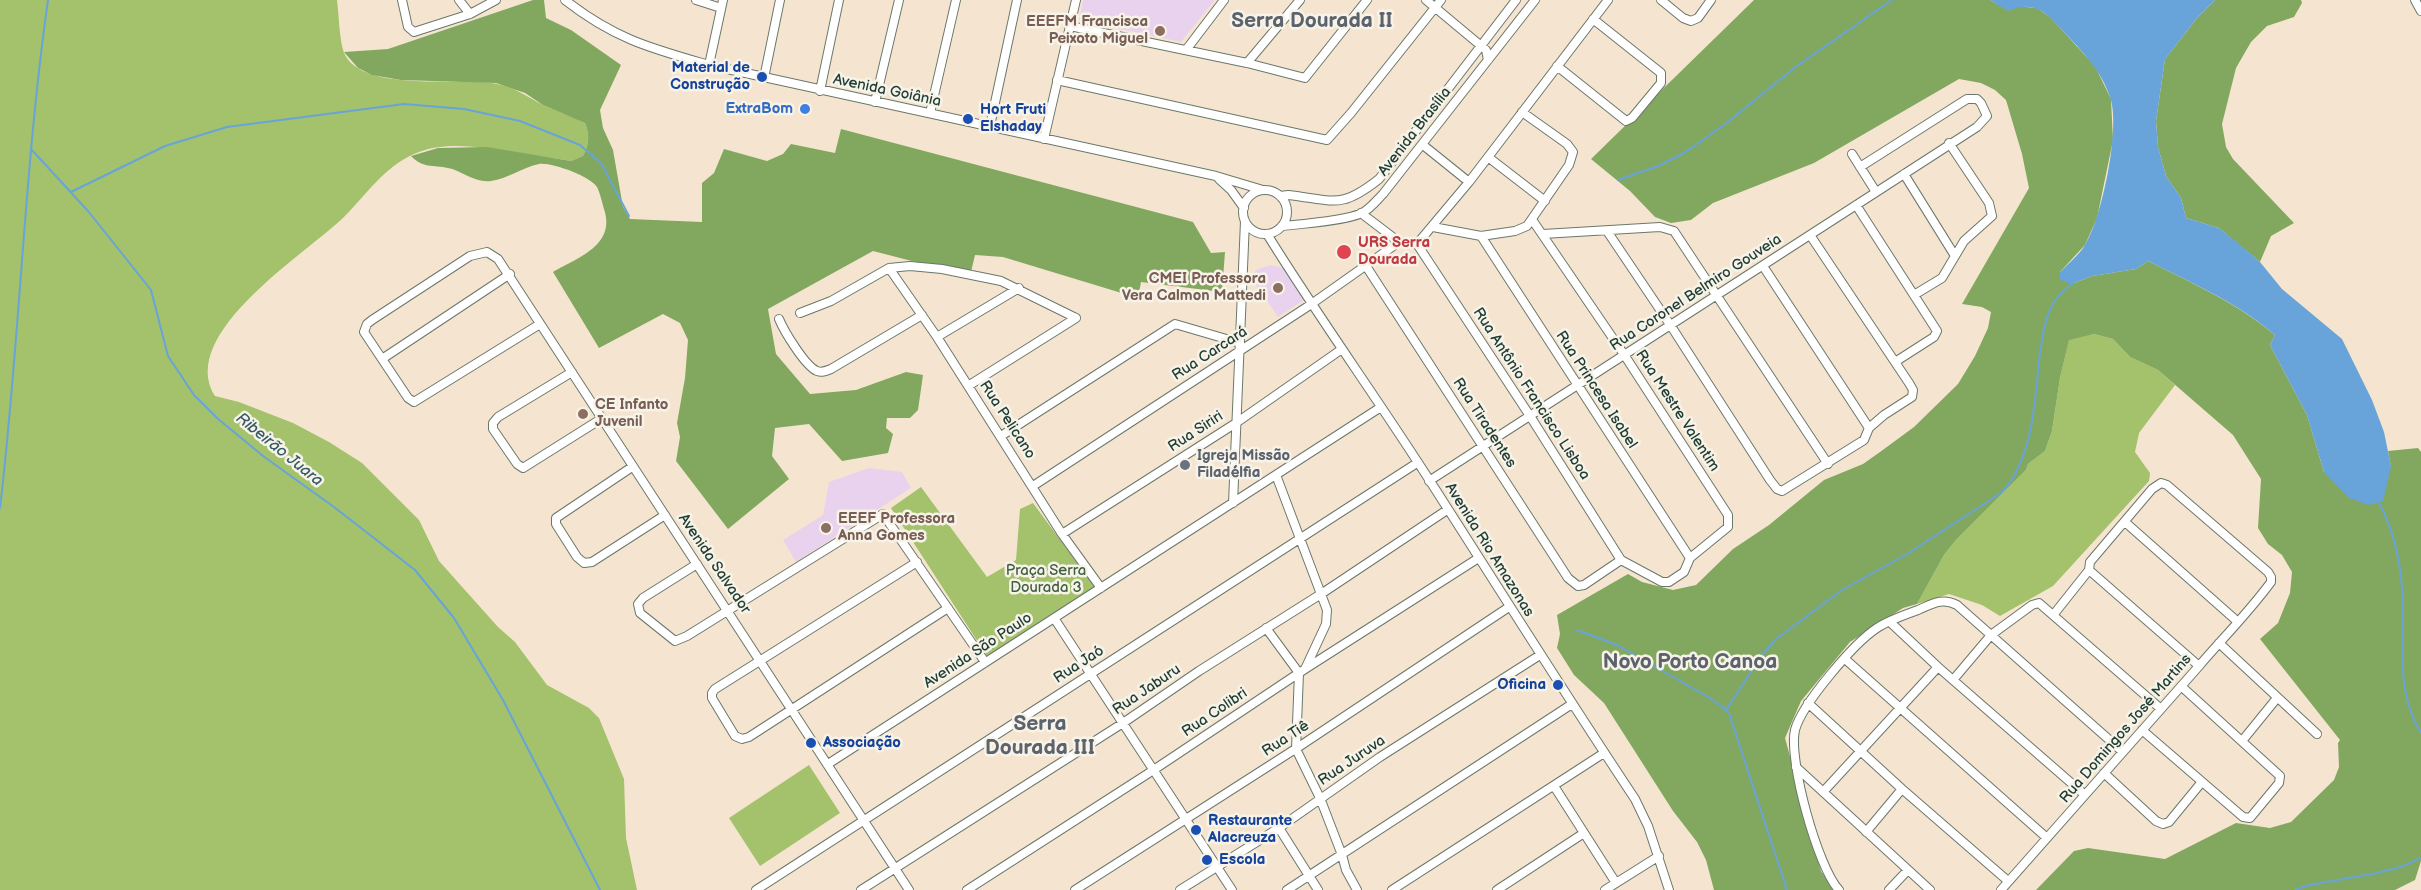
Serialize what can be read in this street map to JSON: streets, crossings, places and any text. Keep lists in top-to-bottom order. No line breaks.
{"streets":{"street":["Avenida Goiânia","Avenida Brasília","Rua Coronel Belmiro Gouveia","Rua Carcará","Rua Princesa Isabel","Rua Antônio Francisco Lisboa","Rua Mestre Valentim","Rua Pelicano","Rua Tiradentes","Rua Siriri","Avenida Rio Amazonas","Avenida Salvador","Avenida São Paulo","Rua Jaó","Rua Jaburu","Rua Colibri","Rua Domingos José Martins","Rua Tiê","Rua Juruva"]},"crossings":[["Avenida Goiânia","Avenida Brasília"],["Avenida Goiânia","Avenida Rio Amazonas"],["Avenida Brasília","Avenida Rio Amazonas"],["Rua Coronel Belmiro Gouveia","Rua Princesa Isabel"],["Rua Coronel Belmiro Gouveia","Rua Antônio Francisco Lisboa"],["Rua Coronel Belmiro Gouveia","Rua Mestre Valentim"],["Rua Coronel Belmiro Gouveia","Rua Tiradentes"],["Rua Coronel Belmiro Gouveia","Avenida Rio Amazonas"],["Rua Carcará","Rua Pelicano"],["Rua Carcará","Rua Tiradentes"],["Rua Carcará","Avenida Rio Amazonas"],["Rua Princesa Isabel","Rua Mestre Valentim"],["Rua Antônio Francisco Lisboa","Rua Tiradentes"],["Rua Pelicano","Rua Siriri"],["Rua Pelicano","Avenida São Paulo"],["Rua Siriri","Avenida Rio Amazonas"],["Avenida Rio Amazonas","Avenida São Paulo"],["Avenida Rio Amazonas","Rua Jaó"],["Avenida Rio Amazonas","Rua Jaburu"],["Avenida Rio Amazonas","Rua Colibri"],["Avenida Rio Amazonas","Rua Tiê"],["Avenida Rio Amazonas","Rua Juruva"],["Avenida Salvador","Avenida São Paulo"],["Avenida Salvador","Rua Jaó"],["Avenida Salvador","Rua Jaburu"]],"districts":["Serra Dourada II","Novo Porto Canoa","Serra Dourada III"],"water":["Ribeirão Juara"],"parks":["Praça Serra Dourada 3"],"places":["EEEFM Francisca Peixoto Miguel","Material de Construção","ExtraBom","Hort Fruti Elshaday","URS Serra Dourada","CMEI Professora Vera Calmon Mattedi","CE Infanto Juvenil","Igreja Missão Filadélfia","EEEF Professora Anna Gomes","Oficina","Associação","Restaurante Alacreuza","Escola"]}
